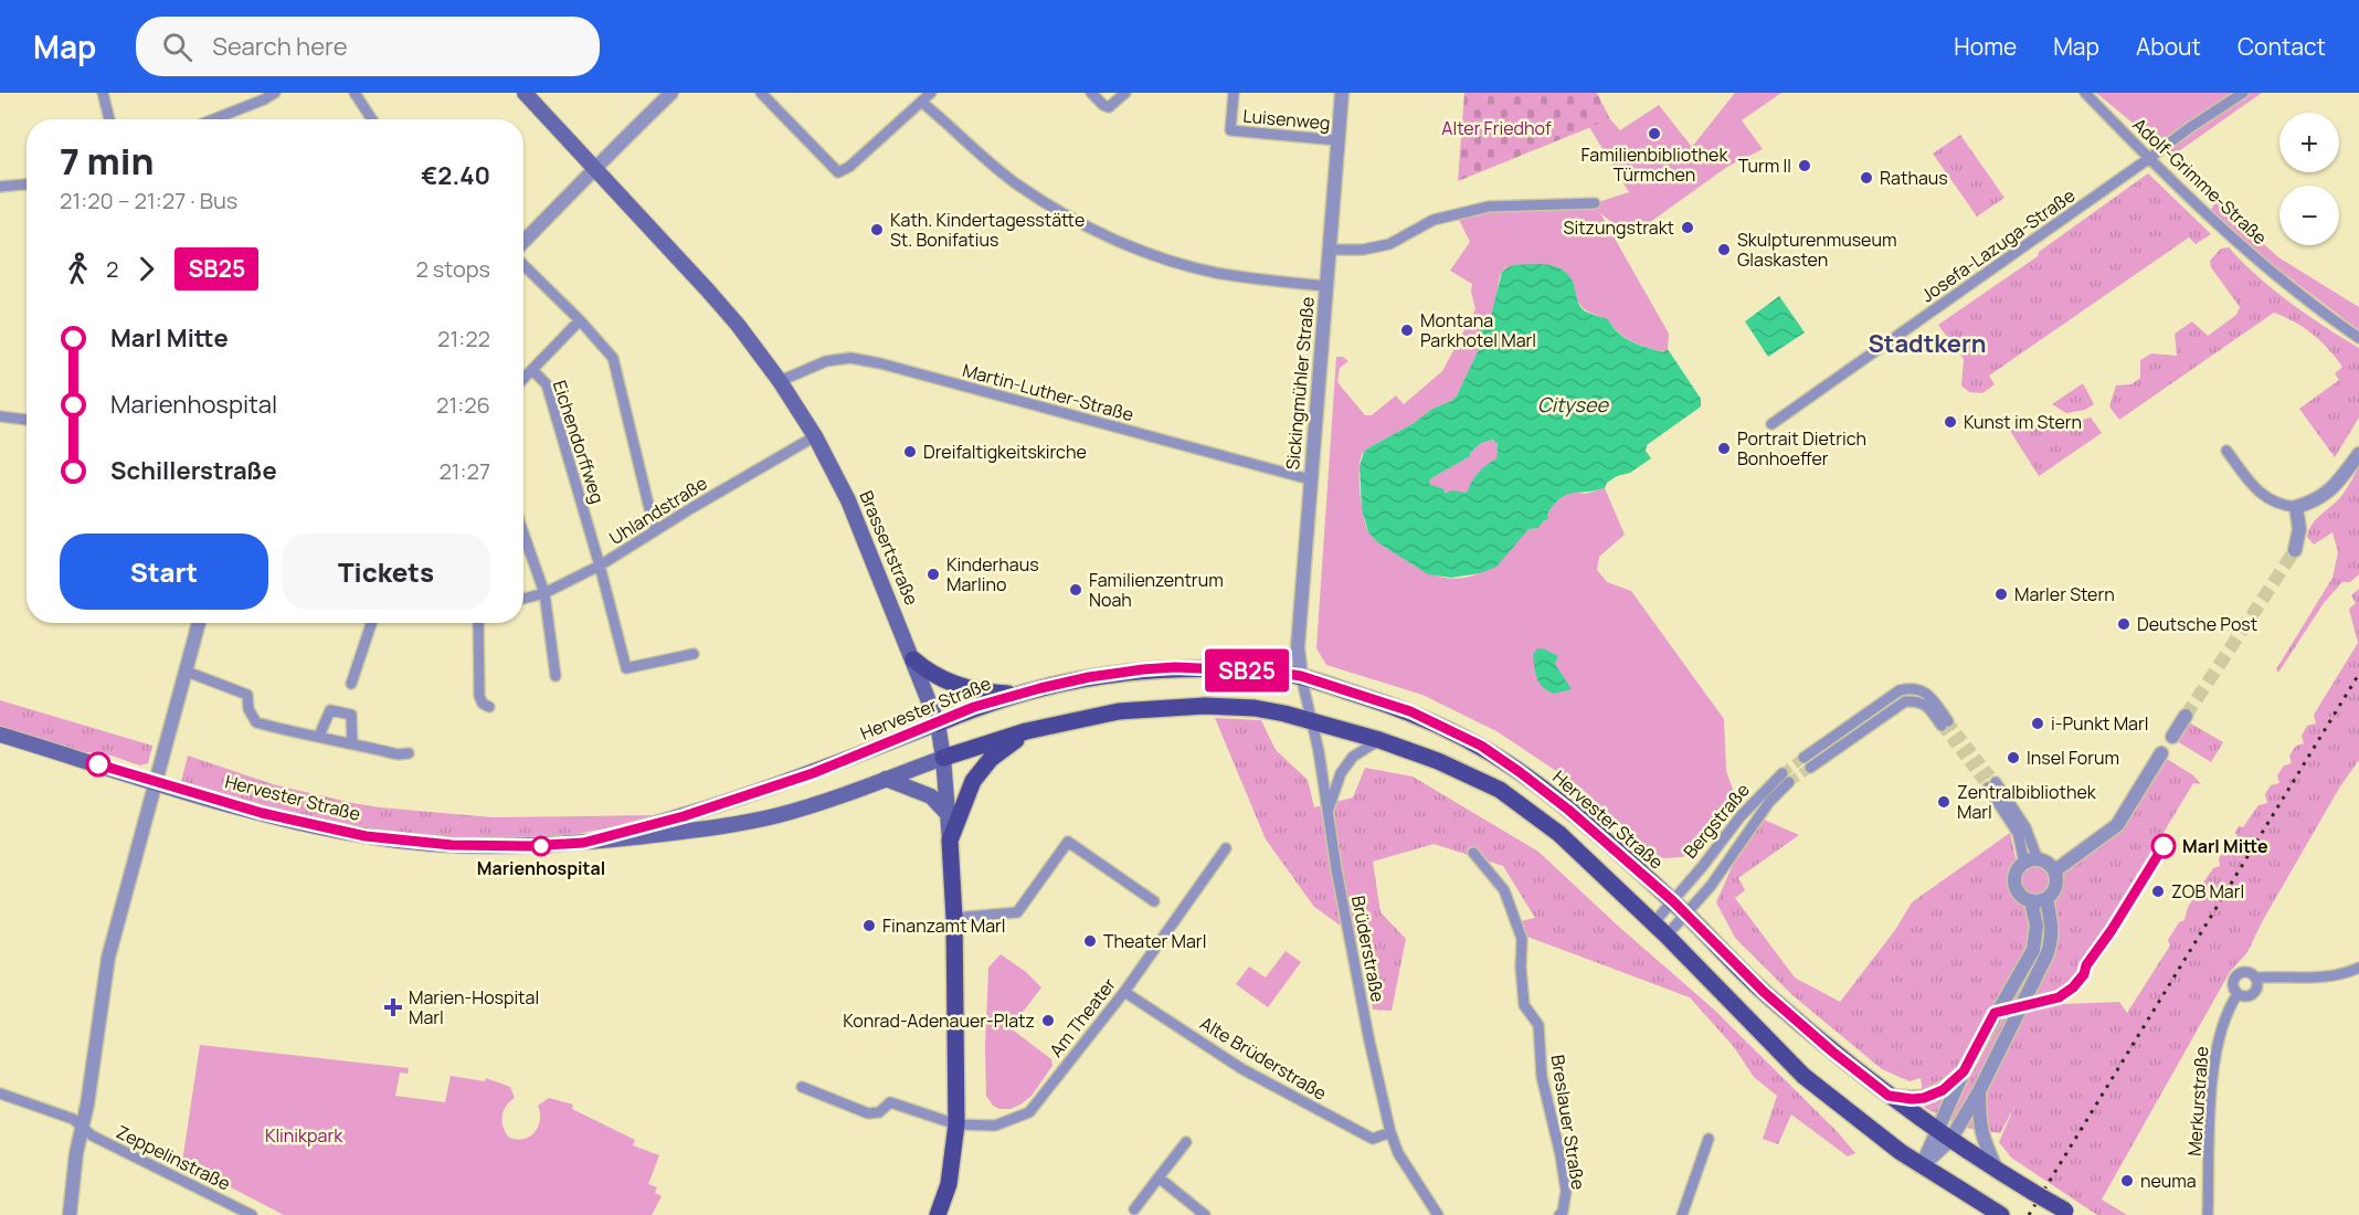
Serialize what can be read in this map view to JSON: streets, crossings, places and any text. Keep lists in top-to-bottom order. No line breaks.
{"streets":{"main road":["Brassertstraße","Hervester Straße"],"street":["Luisenweg","Adolf-Grimme-Straße","Josefa-Lazuga-Straße","Sickingmühler Straße","Martin-Luther-Straße","Eichendorffweg","Uhlandstraße","Bergstraße","Brüderstraße","Am Theater","Alte Brüderstraße","Merkurstraße","Breslauer Straße","Zeppelinstraße"]},"crossings":[["Luisenweg","Sickingmühler Straße"],["Adolf-Grimme-Straße","Josefa-Lazuga-Straße"],["Sickingmühler Straße","Martin-Luther-Straße"],["Sickingmühler Straße","Hervester Straße"],["Sickingmühler Straße","Brüderstraße"],["Martin-Luther-Straße","Brassertstraße"],["Eichendorffweg","Uhlandstraße"],["Uhlandstraße","Brassertstraße"],["Brassertstraße","Hervester Straße"],["Brassertstraße","Am Theater"],["Hervester Straße","Bergstraße"],["Hervester Straße","Brüderstraße"],["Brüderstraße","Alte Brüderstraße"],["Am Theater","Alte Brüderstraße"]],"districts":["Stadtkern"],"water":["Citysee"],"parks":["Alter Friedhof","Klinikpark"],"places":{"other":["Familienbibliothek Türmchen","Turm II","Rathaus","Sitzungstrakt","Kath. Kindertagesstätte St. Bonifatius","Skulpturenmuseum Glaskasten","Montana Parkhotel Marl","Kunst im Stern","Portrait Dietrich Bonhoeffer","Dreifaltigkeitskirche","Kinderhaus Marlino","Familienzentrum Noah","Marler Stern","Deutsche Post","i-Punkt Marl","Insel Forum","Zentralbibliothek Marl","Marienhospital","Marl Mitte","ZOB Marl","Finanzamt Marl","Theater Marl","Konrad-Adenauer-Platz","neuma"],"health":["Marien-Hospital Marl"]},"lines":["bus line SB25"],"page":{"header":"Map","search":"Search here","nav":["Home","Map","About","Contact"],"on_map":"SB25","map_buttons":["+","−"],"heading":["7 min","21:20 – 21:27 · Bus","€2.40"],"legs":["2","SB25","2 stops"],"list":[{"name":"Marl Mitte","value":"21:22"},{"name":"Marienhospital","value":"21:26"},{"name":"Schillerstraße","value":"21:27"}],"buttons":["Start","Tickets"]}}
